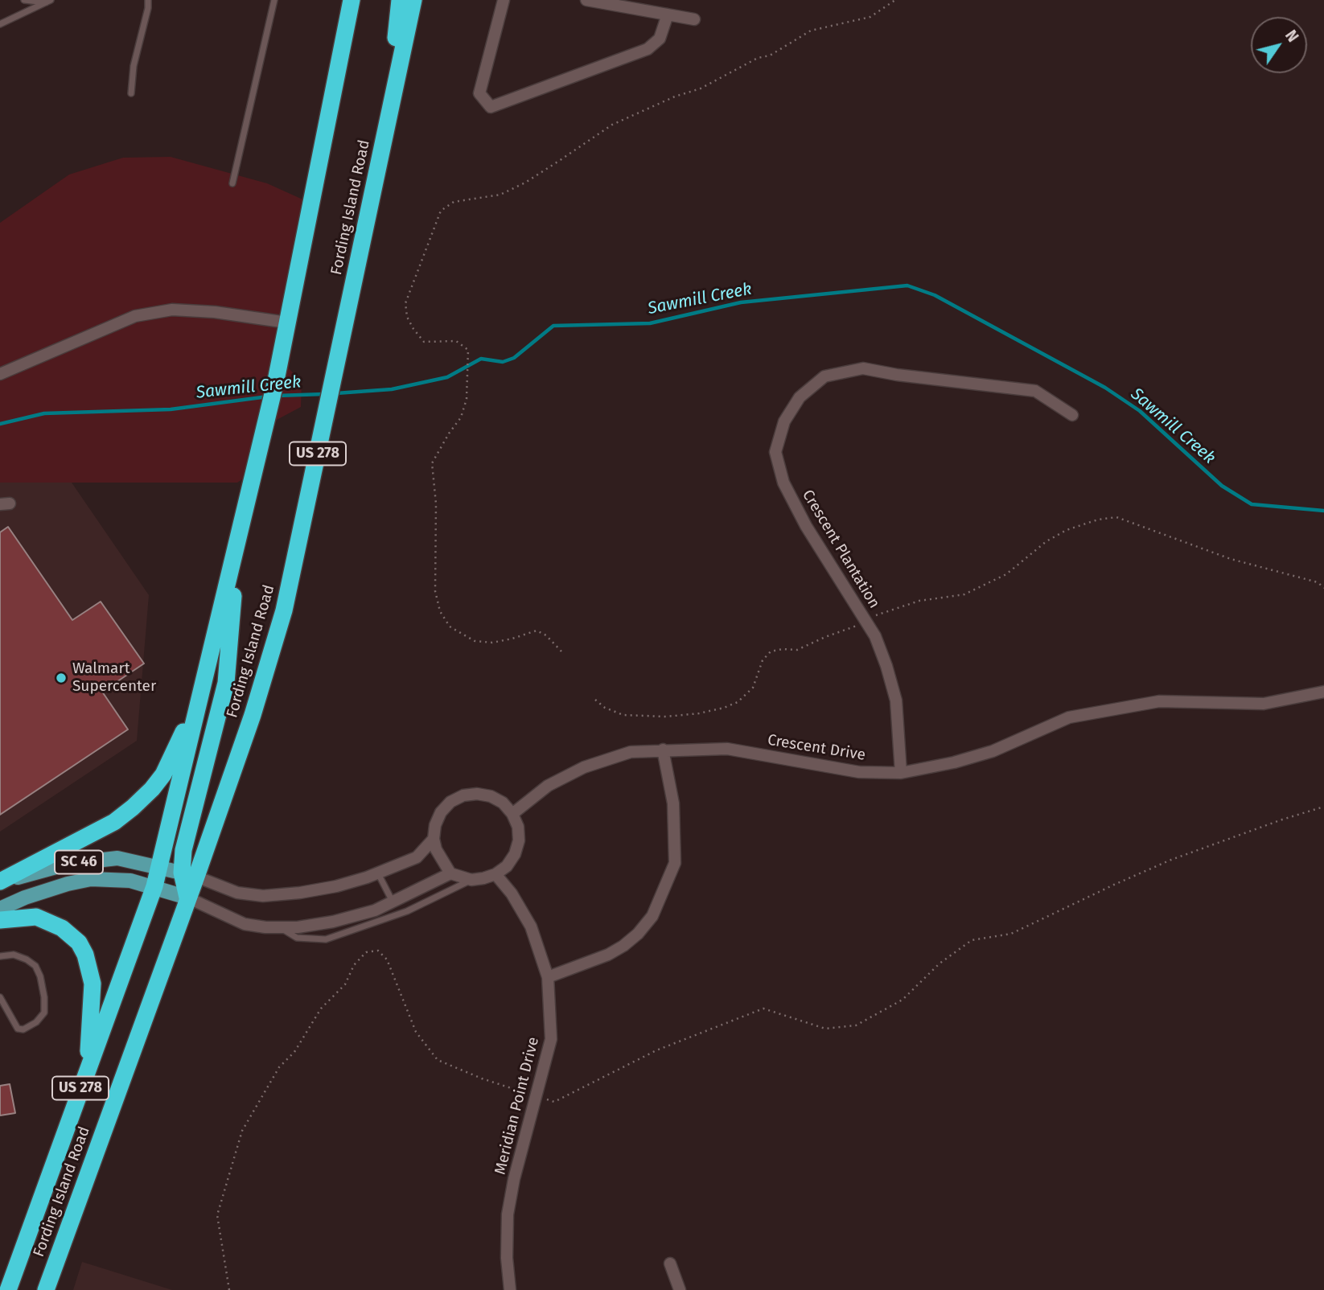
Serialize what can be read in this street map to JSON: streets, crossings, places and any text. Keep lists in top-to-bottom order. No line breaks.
{"streets":{"highway":["Fording Island Road","US 278"],"main road":["SC 46"],"street":["Crescent Plantation","Crescent Drive","Meridian Point Drive"]},"crossings":[["Fording Island Road","SC 46"],["Crescent Plantation","Crescent Drive"],["Crescent Drive","Meridian Point Drive"]],"water":["Sawmill Creek"],"places":["Walmart Supercenter"],"north":"top right"}
